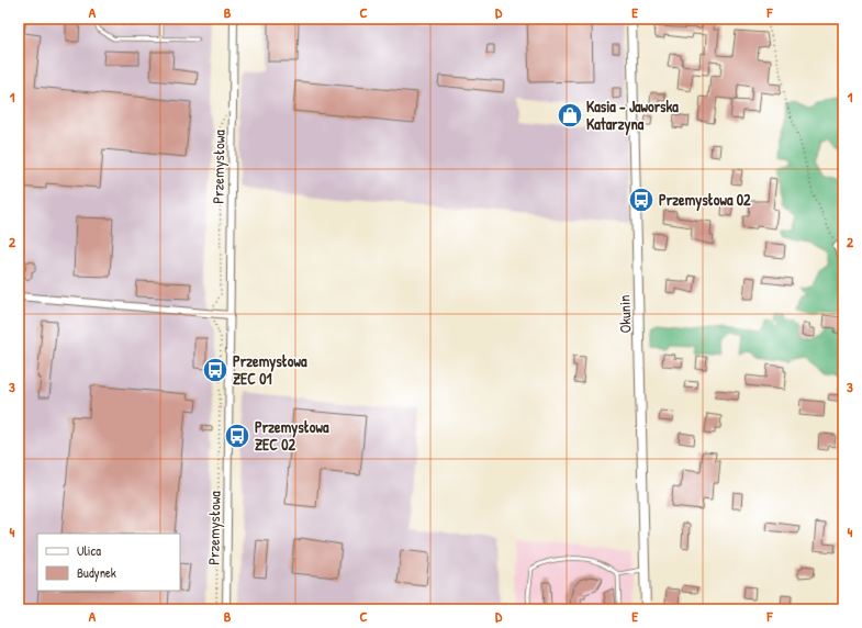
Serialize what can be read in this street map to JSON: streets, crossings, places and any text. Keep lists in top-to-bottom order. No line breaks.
{"streets":{"main road":["Okunin"],"street":["Przemysłowa"]},"places":{"shop":["Kasia - Jaworska Katarzyna"],"bus stop":["Przemysłowa 02","Przemysłowa ZEC 01","Przemysłowa ZEC 02"]},"legend":["Ulica","Budynek"],"grid":{"columns":["A","B","C","D","E","F"],"rows":["1","2","3","4"]}}
